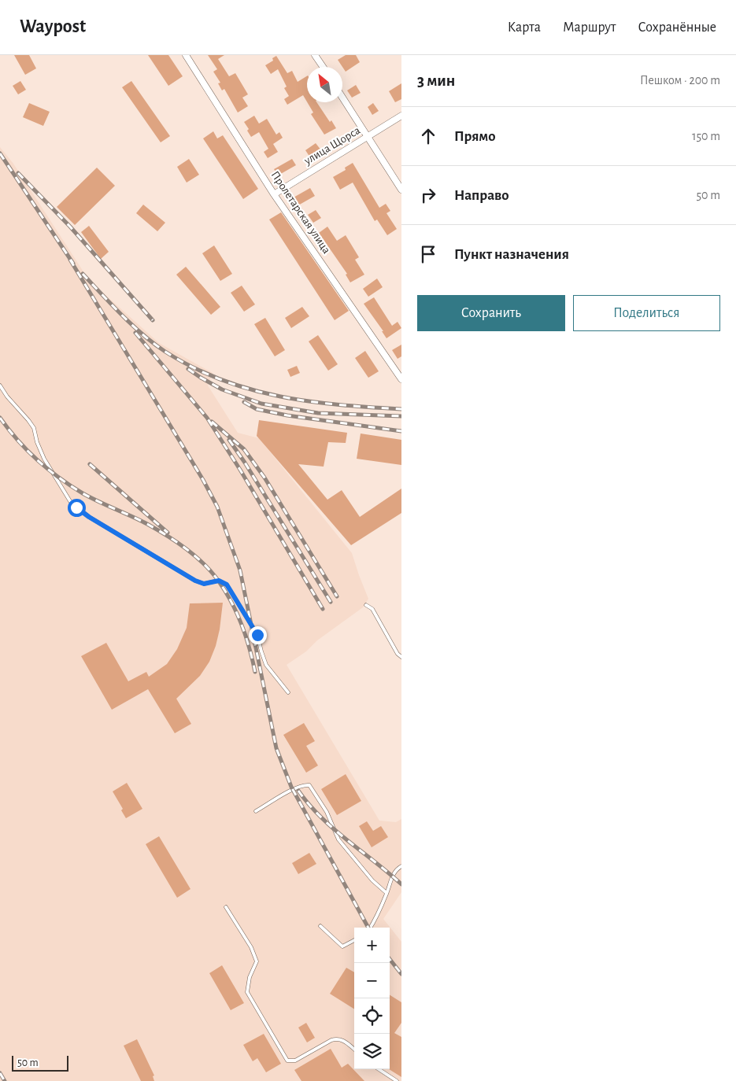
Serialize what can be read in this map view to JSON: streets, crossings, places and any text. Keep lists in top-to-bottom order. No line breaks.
{"streets":{"street":["улица Щорса","Пролетарская улица"]},"crossings":[["улица Щорса","Пролетарская улица"]],"scale_bar":"50 m","north":"top left","page":{"header":"Waypost","nav":["Карта","Маршрут","Сохранённые"],"heading":["3 мин","Пешком · 200 m"],"list":[["Прямо","150 m"],["Направо","50 m"],"Пункт назначения"],"buttons":["Сохранить","Поделиться"],"map_buttons":["+","−"],"scale":"50 m"}}
